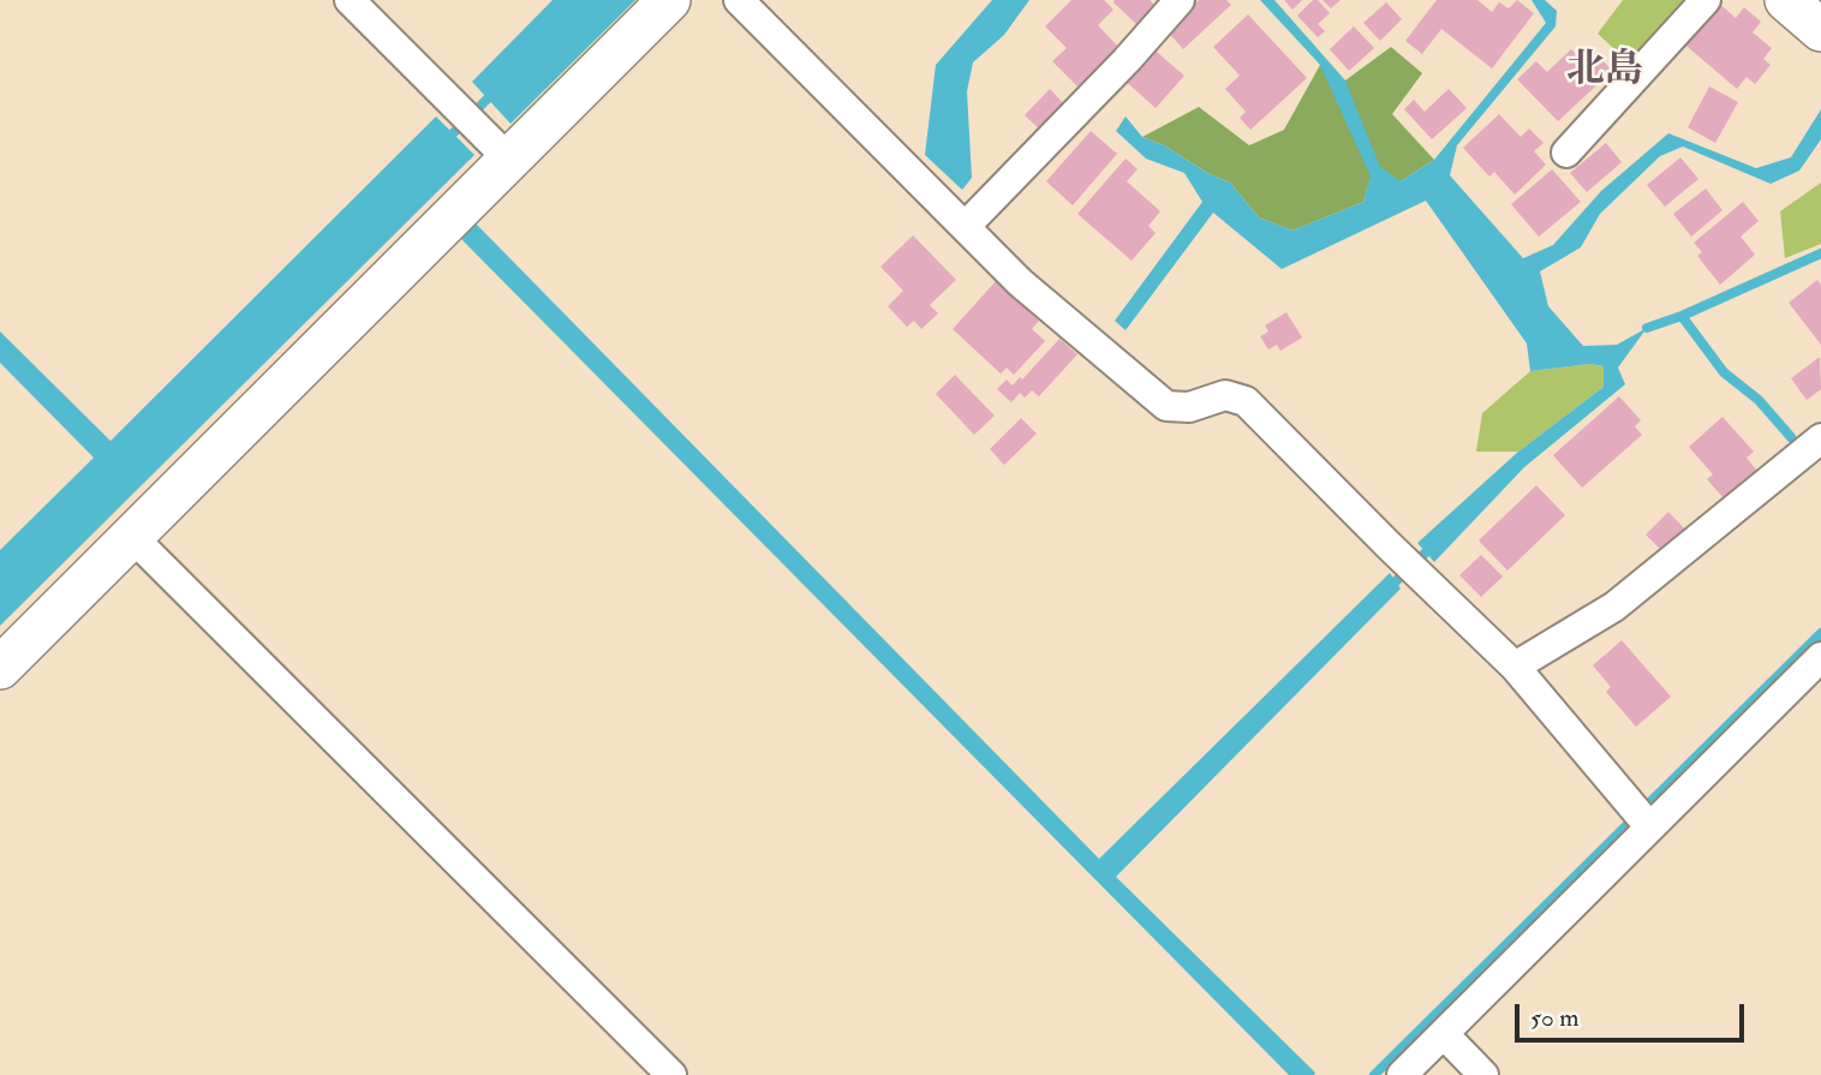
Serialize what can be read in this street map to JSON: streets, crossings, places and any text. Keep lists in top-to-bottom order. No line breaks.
{"districts":["北島"],"scale_bar":"50 m"}
